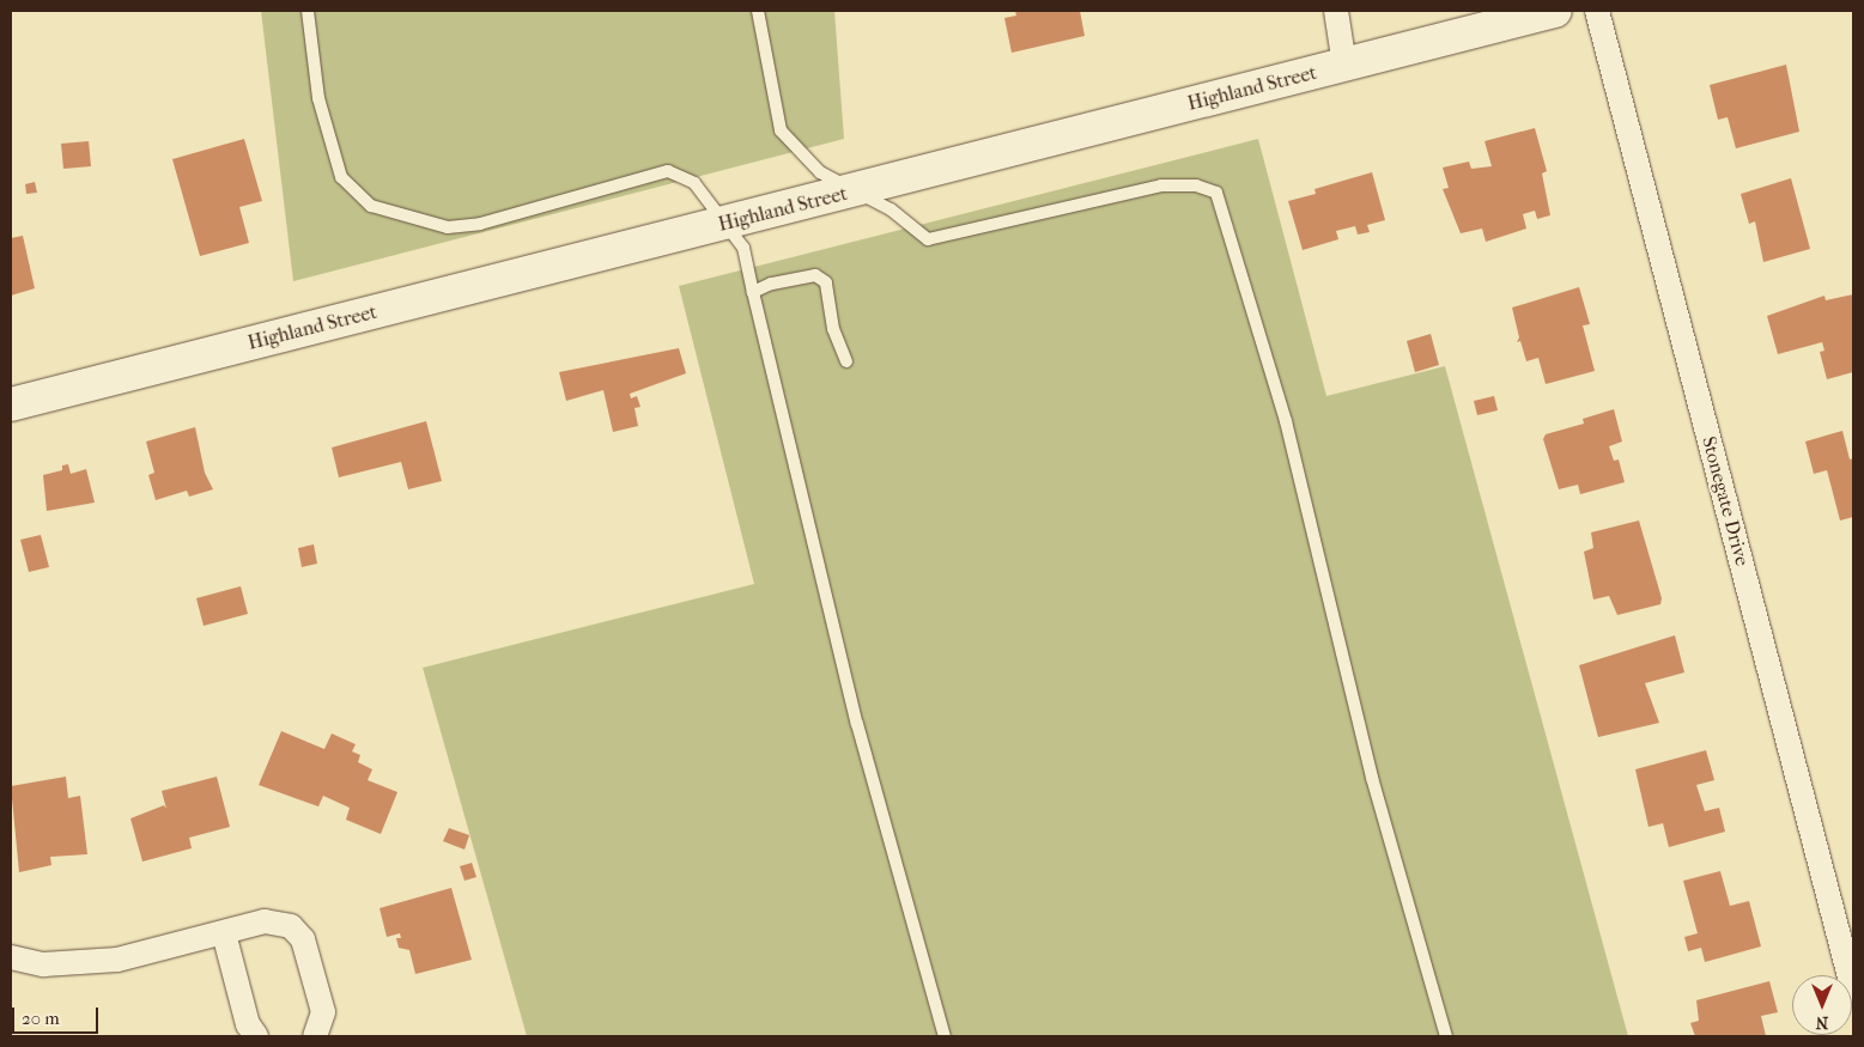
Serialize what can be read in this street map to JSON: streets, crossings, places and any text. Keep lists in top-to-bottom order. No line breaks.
{"streets":{"street":["Highland Street","Stonegate Drive"]},"scale_bar":"20 m","north":"bottom"}
